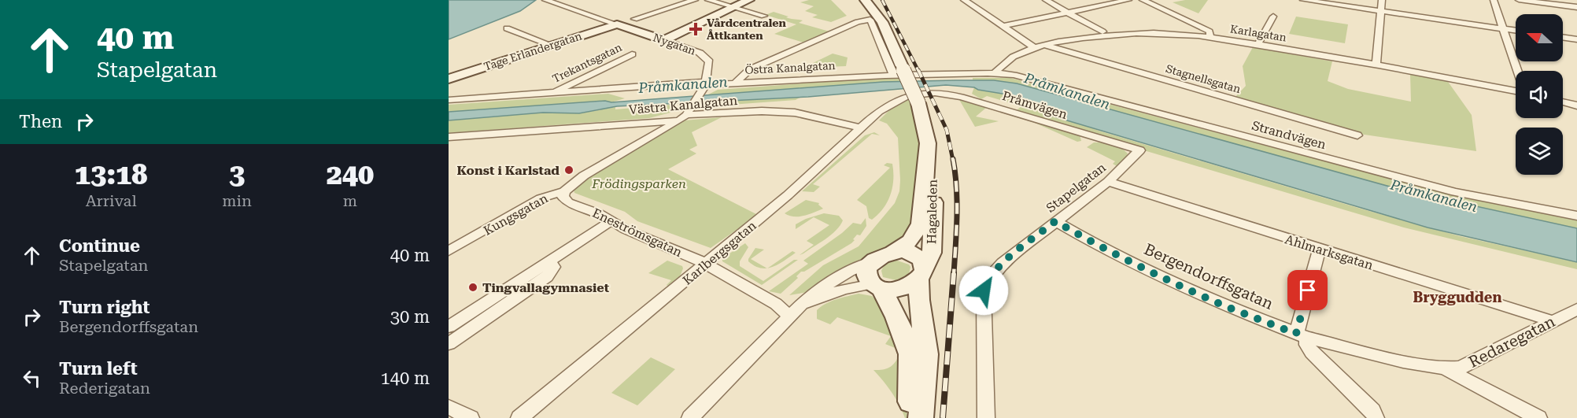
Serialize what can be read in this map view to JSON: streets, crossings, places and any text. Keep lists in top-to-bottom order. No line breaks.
{"streets":{"street":["Karlagatan","Nygatan","Tage Erlandergatan","Trekantsgatan","Östra Kanalgatan","Stagnellsgatan","Västra Kanalgatan","Pråmvägen","Strandvägen","Stapelgatan","Hagaleden","Kungsgatan","Eneströmsgatan","Ahlmarksgatan","Karlbergsgatan","Bergendorffsgatan","Redaregatan"]},"crossings":[["Karlagatan","Östra Kanalgatan"],["Karlagatan","Stagnellsgatan"],["Karlagatan","Strandvägen"],["Nygatan","Tage Erlandergatan"],["Nygatan","Östra Kanalgatan"],["Trekantsgatan","Östra Kanalgatan"],["Östra Kanalgatan","Strandvägen"],["Östra Kanalgatan","Hagaleden"],["Västra Kanalgatan","Kungsgatan"],["Västra Kanalgatan","Karlbergsgatan"],["Pråmvägen","Stapelgatan"],["Pråmvägen","Hagaleden"],["Pråmvägen","Karlbergsgatan"],["Stapelgatan","Ahlmarksgatan"],["Stapelgatan","Bergendorffsgatan"],["Hagaleden","Karlbergsgatan"],["Kungsgatan","Eneströmsgatan"],["Eneströmsgatan","Karlbergsgatan"],["Ahlmarksgatan","Redaregatan"],["Bergendorffsgatan","Redaregatan"]],"districts":["Bryggudden"],"water":["Pråmkanalen"],"parks":["Frödingsparken"],"places":{"health":["Vårdcentralen Åttkanten"],"other":["Konst i Karlstad","Tingvallagymnasiet"]},"north":"left","page":{"turn":["40 m","Stapelgatan"],"then":"Then","eta":["13:18","Arrival","3","min","240","m"],"list":[{"name":"Continue","note":"Stapelgatan","value":"40 m"},{"name":"Turn right","note":"Bergendorffsgatan","value":"30 m"},{"name":"Turn left","note":"Rederigatan","value":"140 m"}]}}
